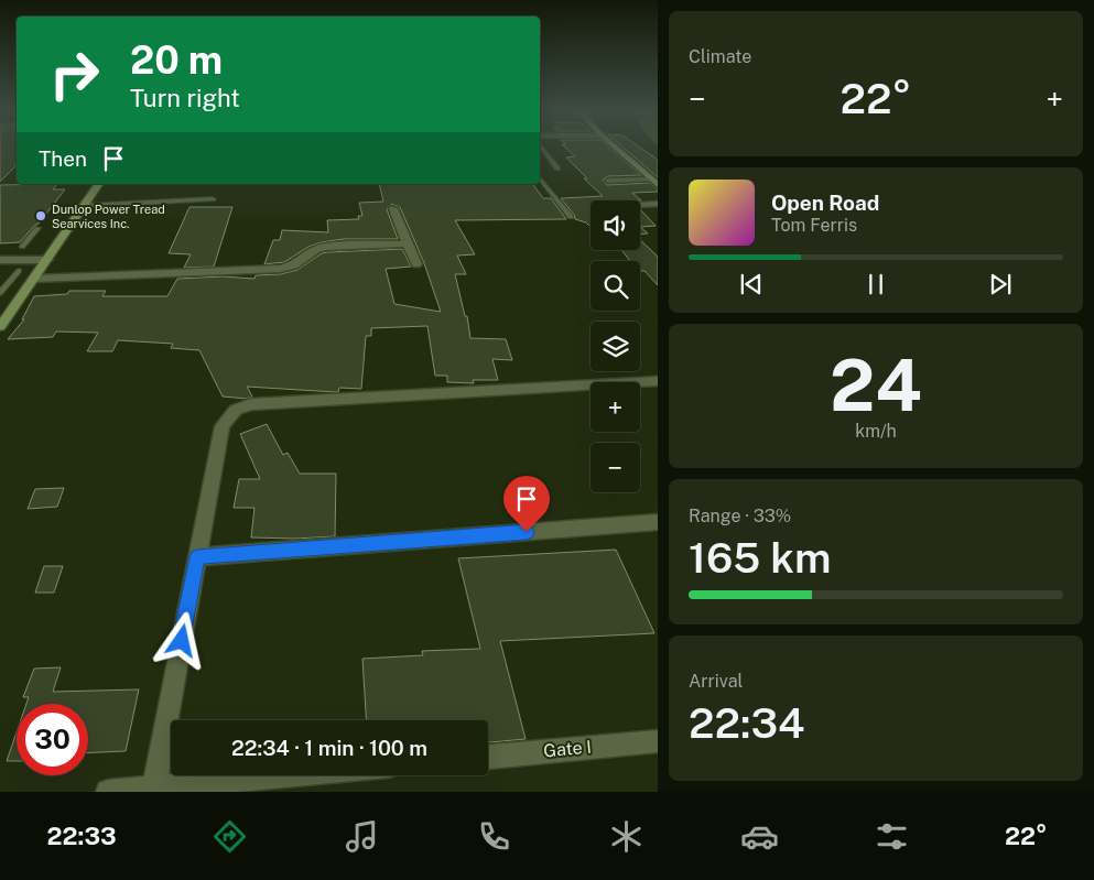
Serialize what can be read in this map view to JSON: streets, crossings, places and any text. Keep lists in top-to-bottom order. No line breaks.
{"streets":{"street":["Gate I"]},"places":["Dunlop Power Tread Searvices Inc."],"page":{"tile":["Climate",["24","km/h"],["Range · 33%","165 km"],["Arrival","22:34"]],"turn":["20 m","Turn right"],"heat":["−","22°","+"],"then":"Then","song":["Open Road","Tom Ferris"],"map_buttons":["+","−"],"limit":"30","trip":"22:34 · 1 min · 100 m","tabs":["22:33","22°"]}}
